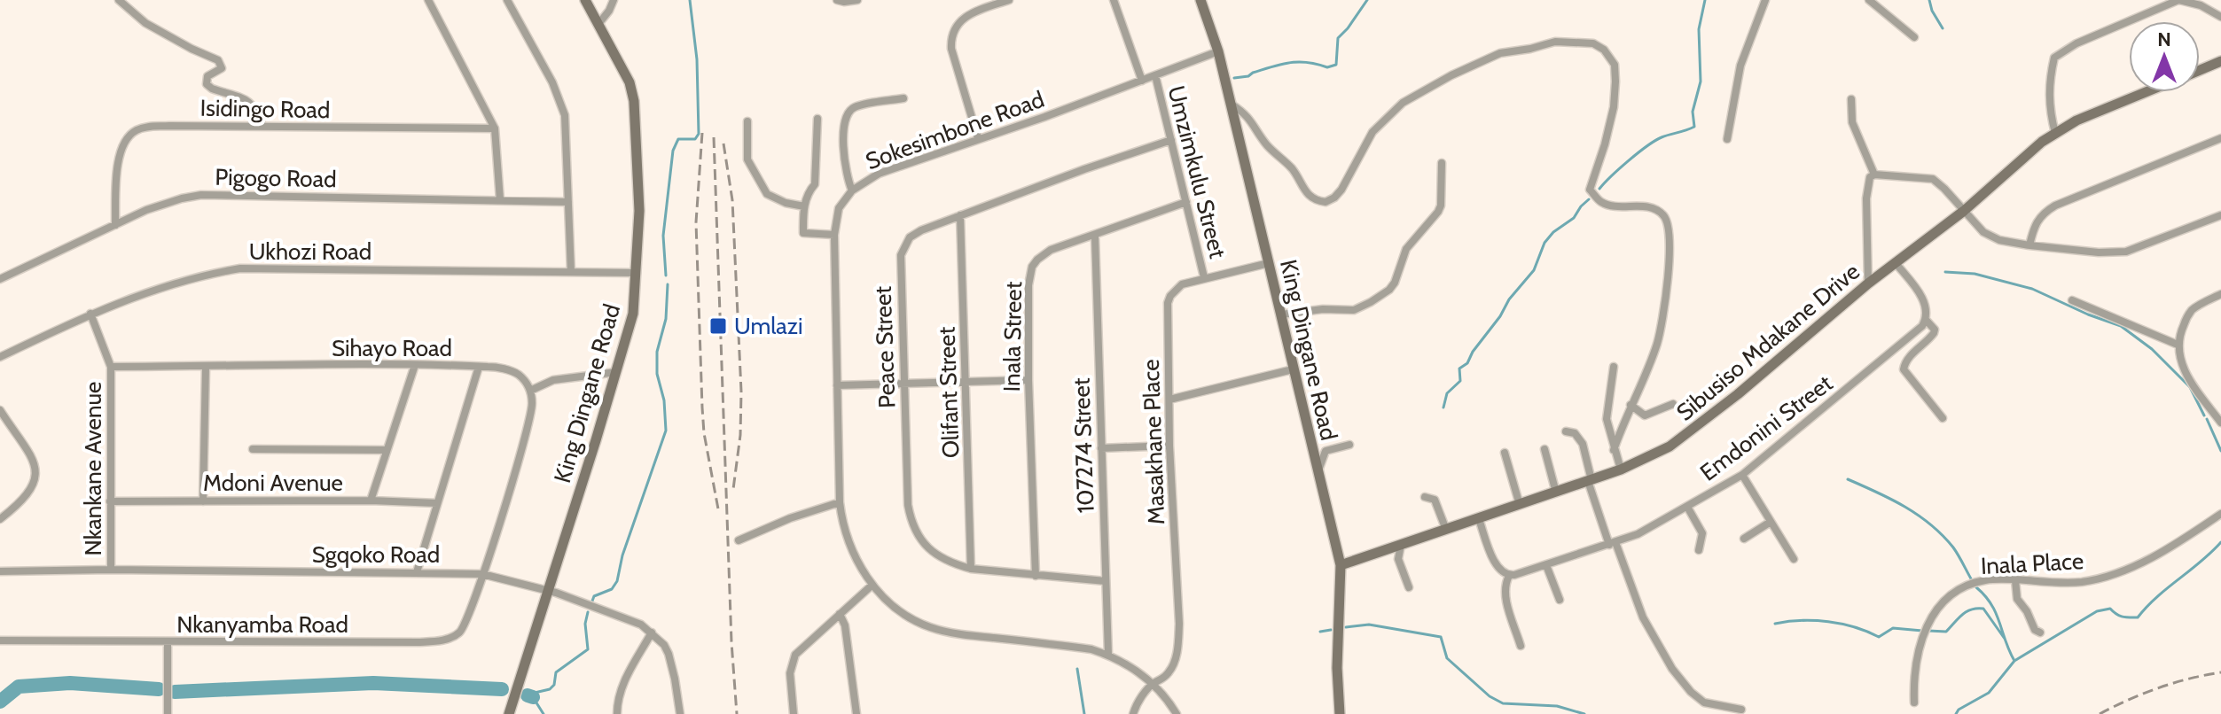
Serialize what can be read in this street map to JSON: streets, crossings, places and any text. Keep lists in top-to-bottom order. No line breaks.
{"streets":{"street":["Isidingo Road","Sokesimbone Road","Umzimkulu Street","Pigogo Road","Ukhozi Road","Inala Street","Sibusiso Mdakane Drive","Peace Street","Sihayo Road","King Dingane Road","Olifant Street","Emdonini Street","Masakhane Place","107274 Street","Nkankane Avenue","Mdoni Avenue","Sgqoko Road","Inala Place","Nkanyamba Road"]},"crossings":[["Isidingo Road","Pigogo Road"],["Sokesimbone Road","Umzimkulu Street"],["Sokesimbone Road","King Dingane Road"],["Sokesimbone Road","Masakhane Place"],["Sokesimbone Road","107274 Street"],["Umzimkulu Street","Inala Street"],["Umzimkulu Street","Peace Street"],["Umzimkulu Street","Masakhane Place"],["Ukhozi Road","King Dingane Road"],["Inala Street","Peace Street"],["Inala Street","107274 Street"],["Sibusiso Mdakane Drive","King Dingane Road"],["Peace Street","Olifant Street"],["Peace Street","107274 Street"],["Sihayo Road","Nkankane Avenue"],["King Dingane Road","Masakhane Place"],["King Dingane Road","Sgqoko Road"],["Nkankane Avenue","Mdoni Avenue"],["Nkankane Avenue","Sgqoko Road"],["Sgqoko Road","Nkanyamba Road"]],"places":{"transit":["Umlazi"]},"north":"top"}
